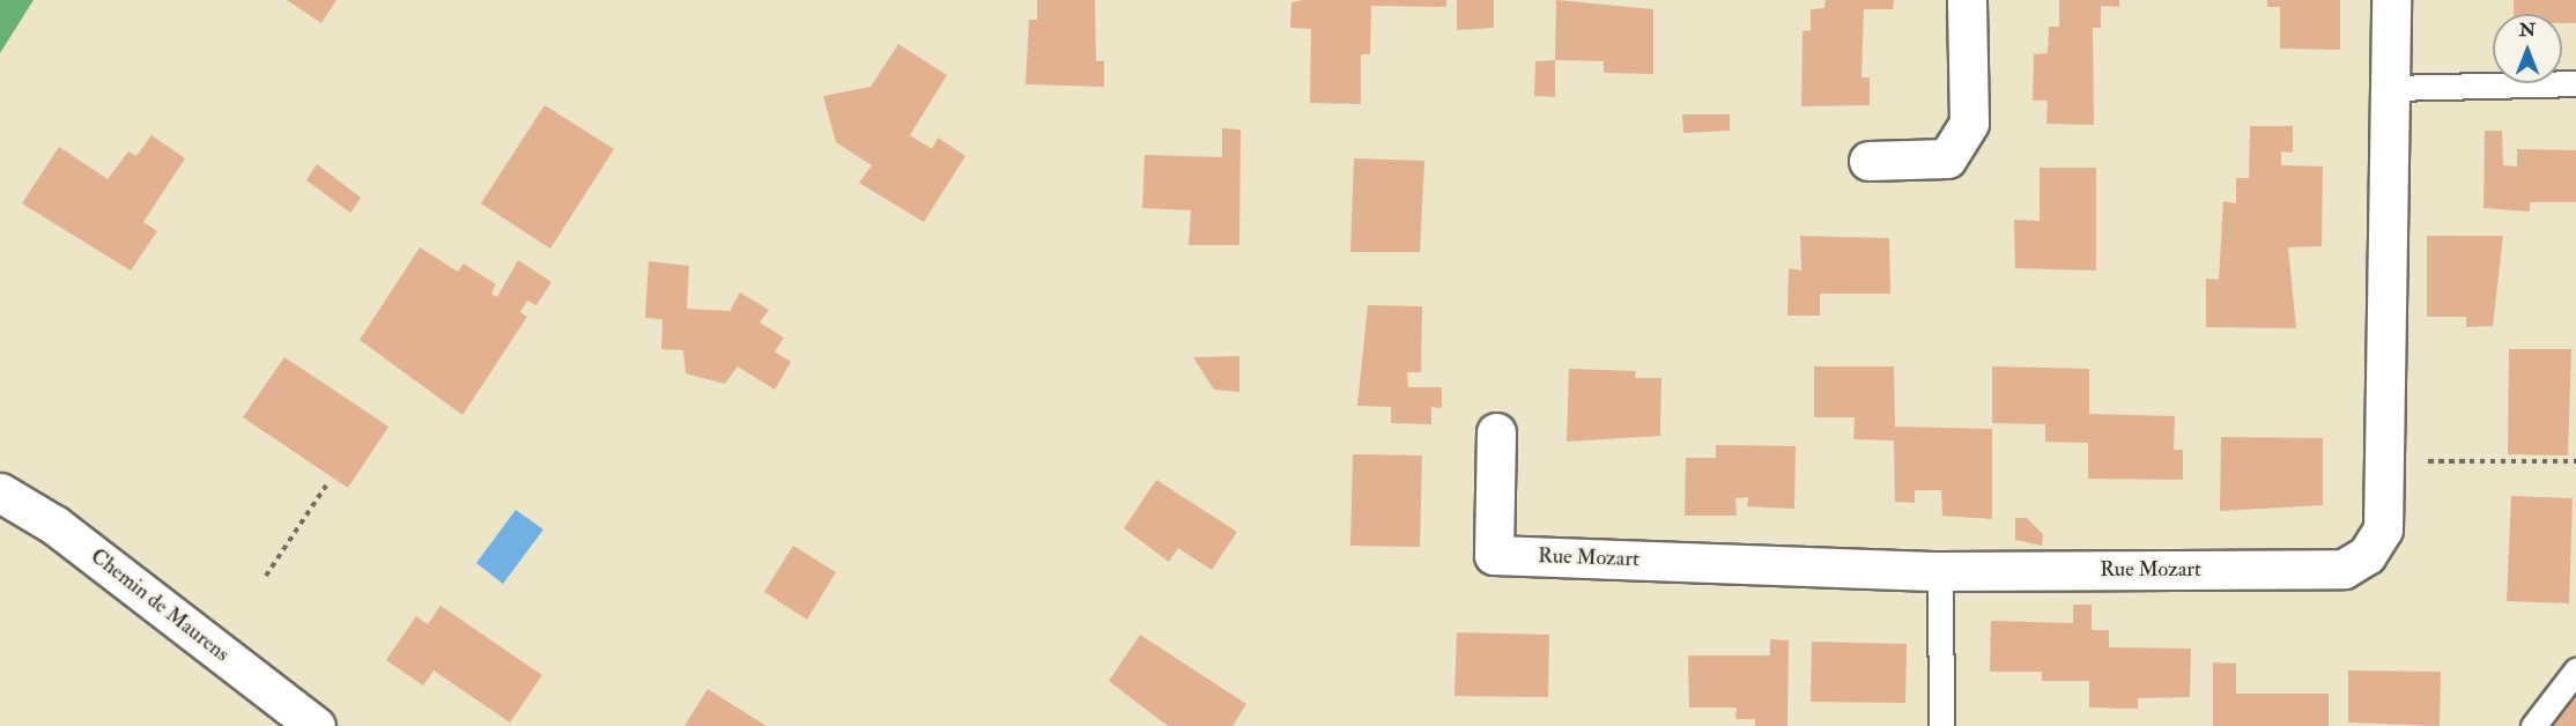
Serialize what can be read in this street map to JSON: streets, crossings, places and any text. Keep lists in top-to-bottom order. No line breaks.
{"streets":{"street":["Rue Mozart","Chemin de Maurens"]},"north":"top"}
